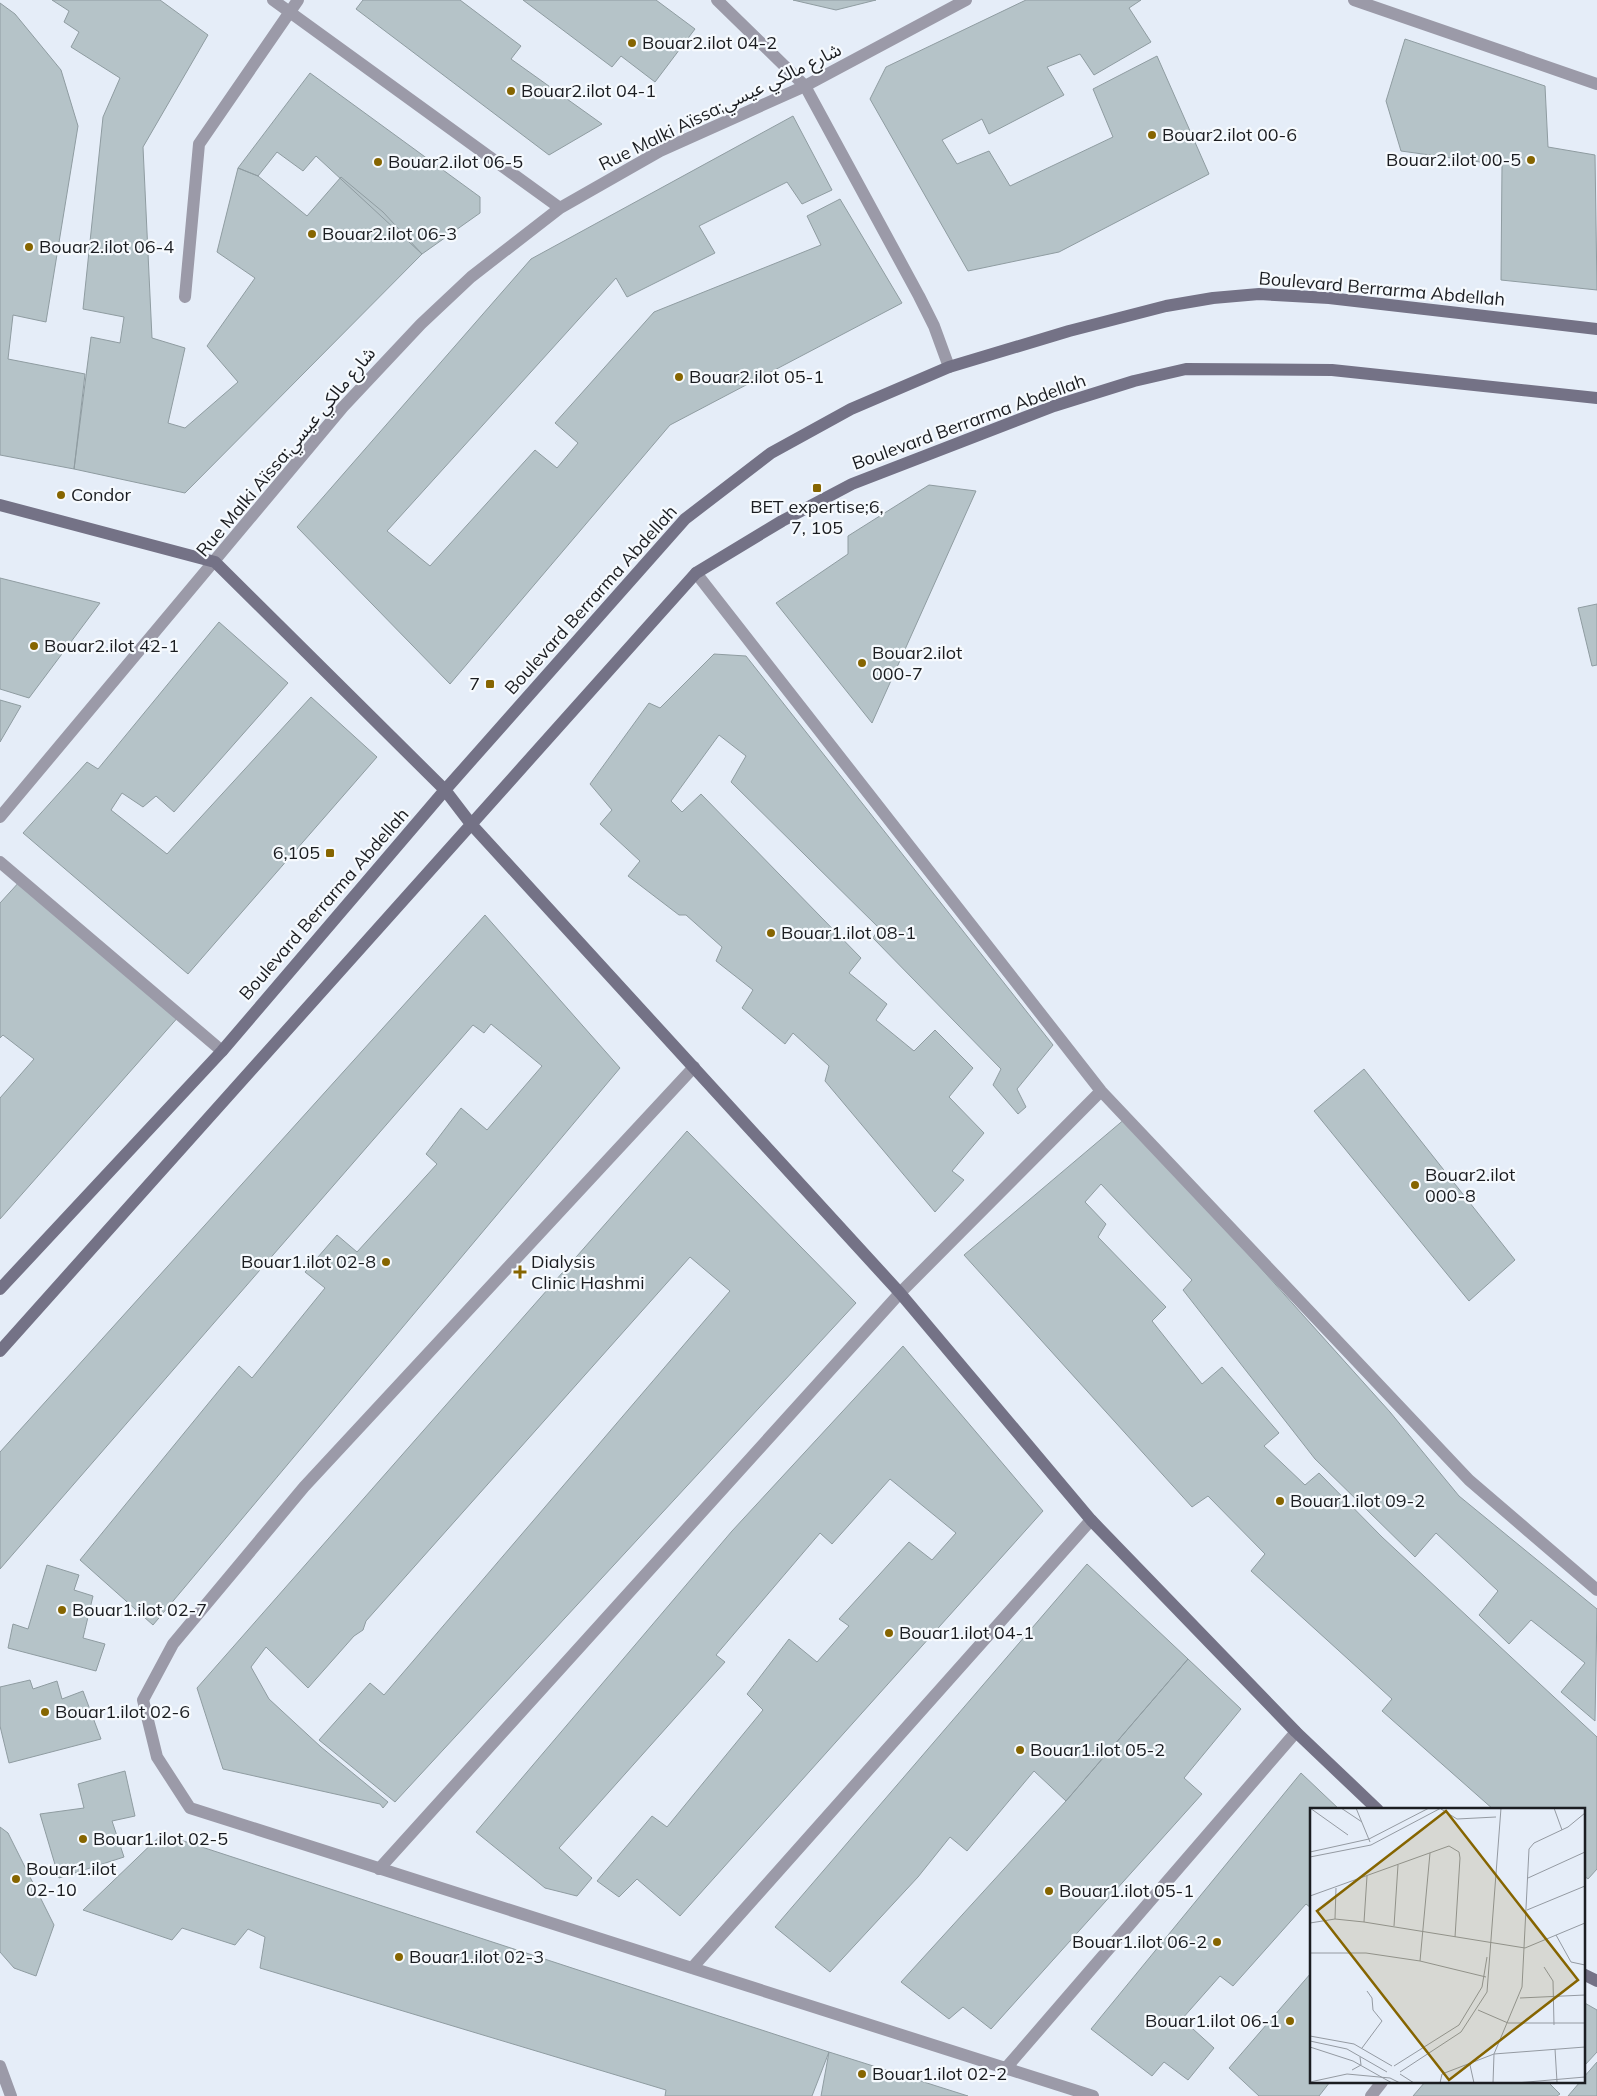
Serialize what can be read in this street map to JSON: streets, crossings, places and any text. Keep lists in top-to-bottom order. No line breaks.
{"streets":{"main road":["Boulevard Berrarma Abdellah"],"street":["Rue Malki Aïssa;شارع مالكي عيسي"]},"places":{"other":["Bouar2.ilot 04-2","Bouar2.ilot 04-1","Bouar2.ilot 00-6","Bouar2.ilot 00-5","Bouar2.ilot 06-5","Bouar2.ilot 06-3","Bouar2.ilot 06-4","Bouar2.ilot 05-1","Condor","Bouar2.ilot 42-1","Bouar2.ilot 000-7","Bouar1.ilot 08-1","Bouar2.ilot 000-8","Bouar1.ilot 02-8","Bouar1.ilot 09-2","Bouar1.ilot 02-7","Bouar1.ilot 04-1","Bouar1.ilot 02-6","Bouar1.ilot 05-2","Bouar1.ilot 02-5","Bouar1.ilot 02-10","Bouar1.ilot 05-1","Bouar1.ilot 06-2","Bouar1.ilot 02-3","Bouar1.ilot 06-1","Bouar1.ilot 02-2"],"transit":["BET expertise;6, 7, 105","7","6,105"],"health":["Dialysis Clinic Hashmi"]}}
